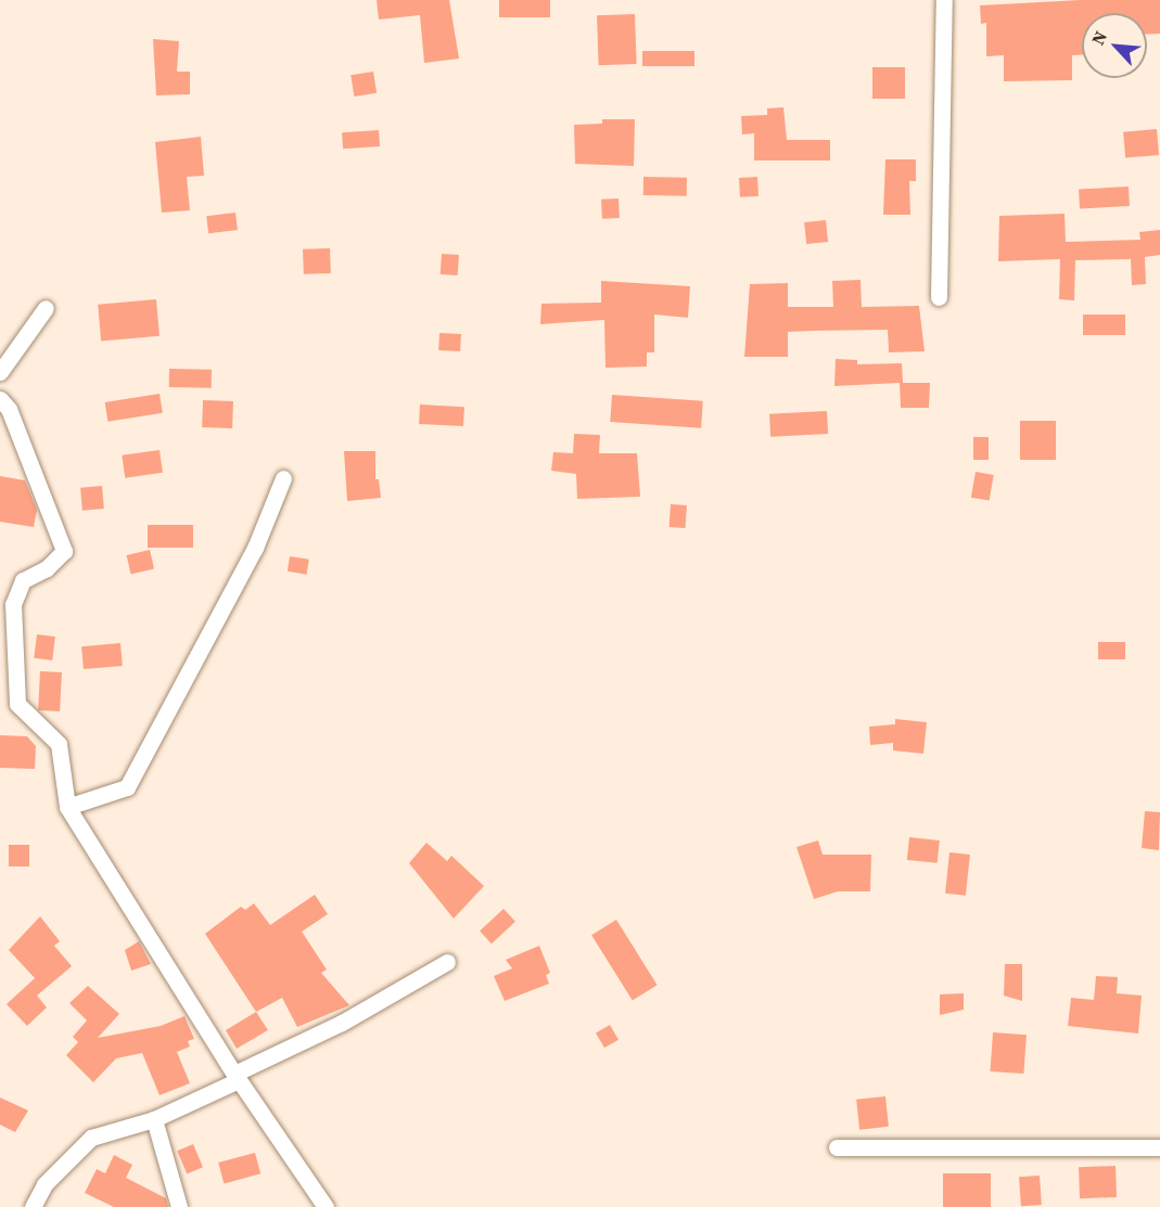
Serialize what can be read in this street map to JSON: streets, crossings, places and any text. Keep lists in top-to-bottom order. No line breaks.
{"north":"top left"}
